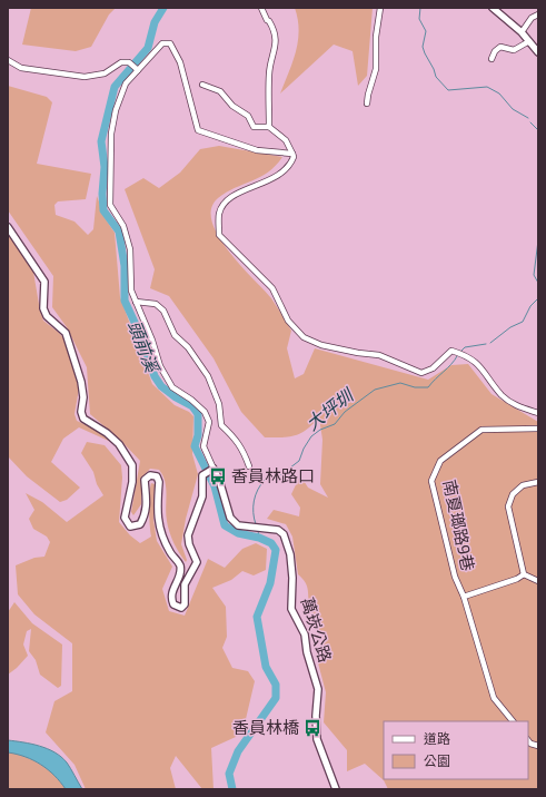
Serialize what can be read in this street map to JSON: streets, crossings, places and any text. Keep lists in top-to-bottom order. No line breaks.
{"streets":{"street":["南夏瑯路9巷","萬崁公路"]},"water":["頭前溪","大坪圳"],"places":{"bus stop":["香員林路口","香員林橋"]},"legend":["道路","公園"]}
